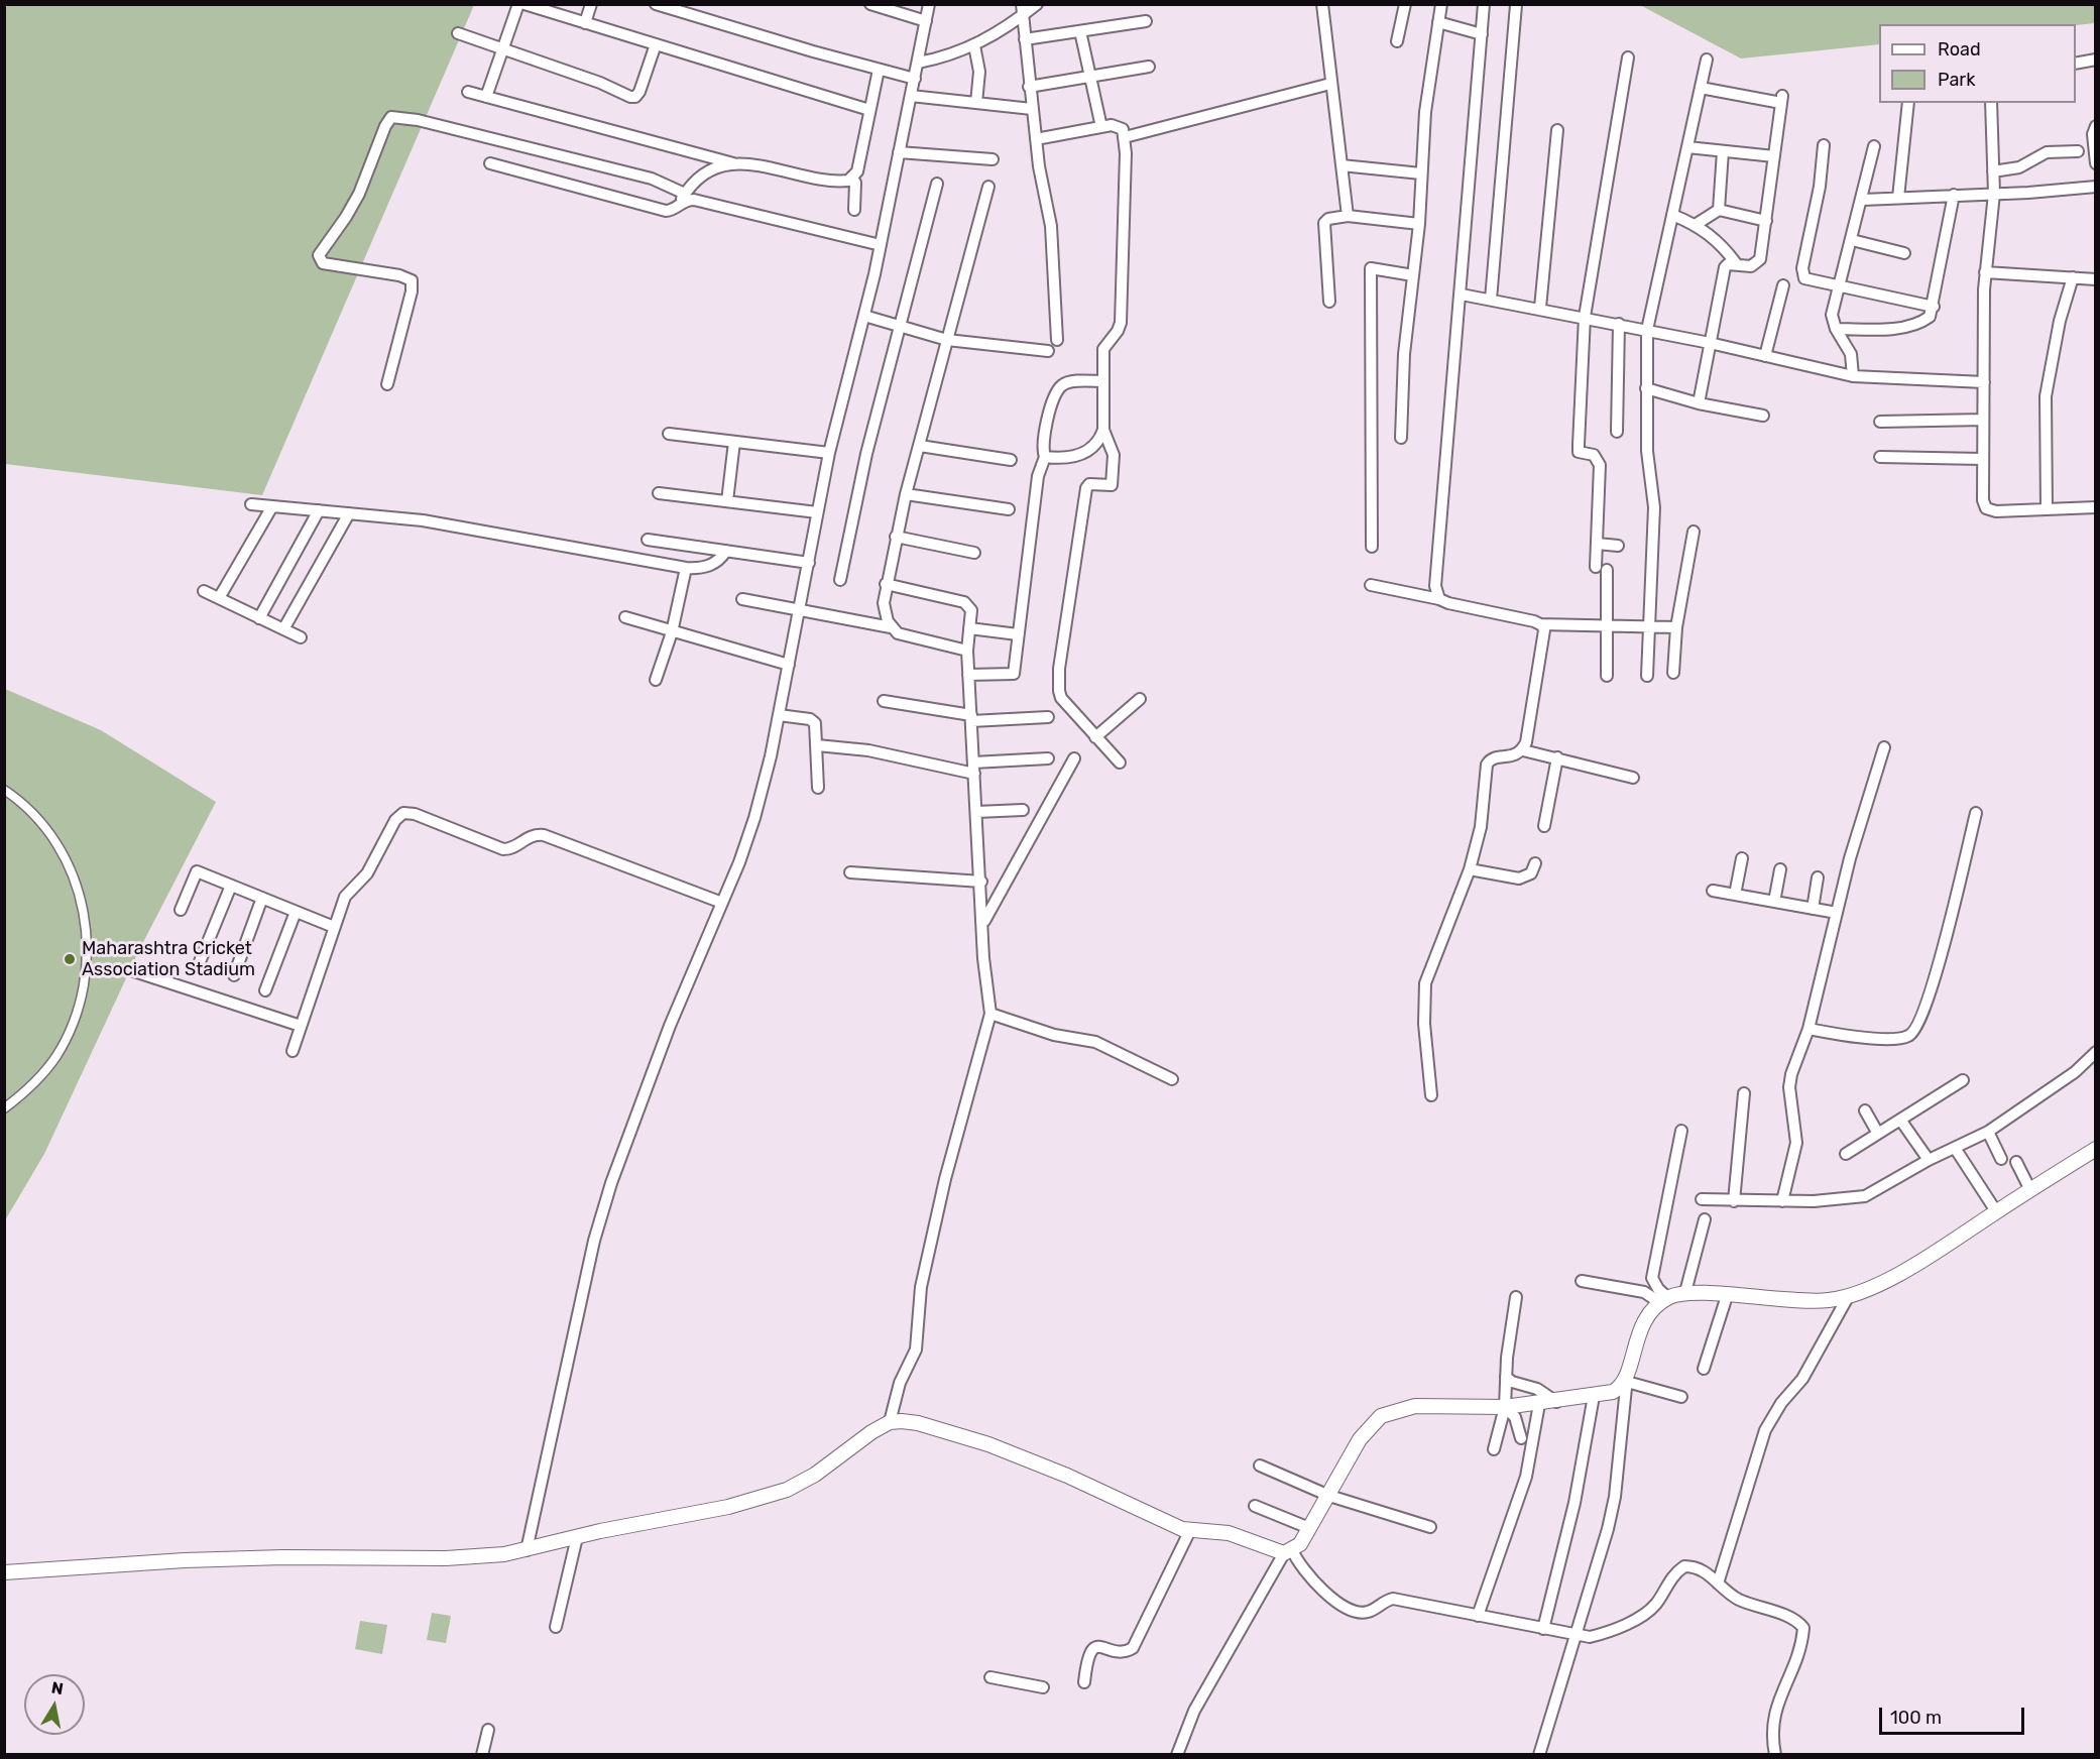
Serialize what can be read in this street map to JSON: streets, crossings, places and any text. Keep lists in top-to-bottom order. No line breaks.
{"places":["Maharashtra Cricket Association Stadium"],"legend":["Road","Park"],"scale_bar":"100 m","north":"top"}
